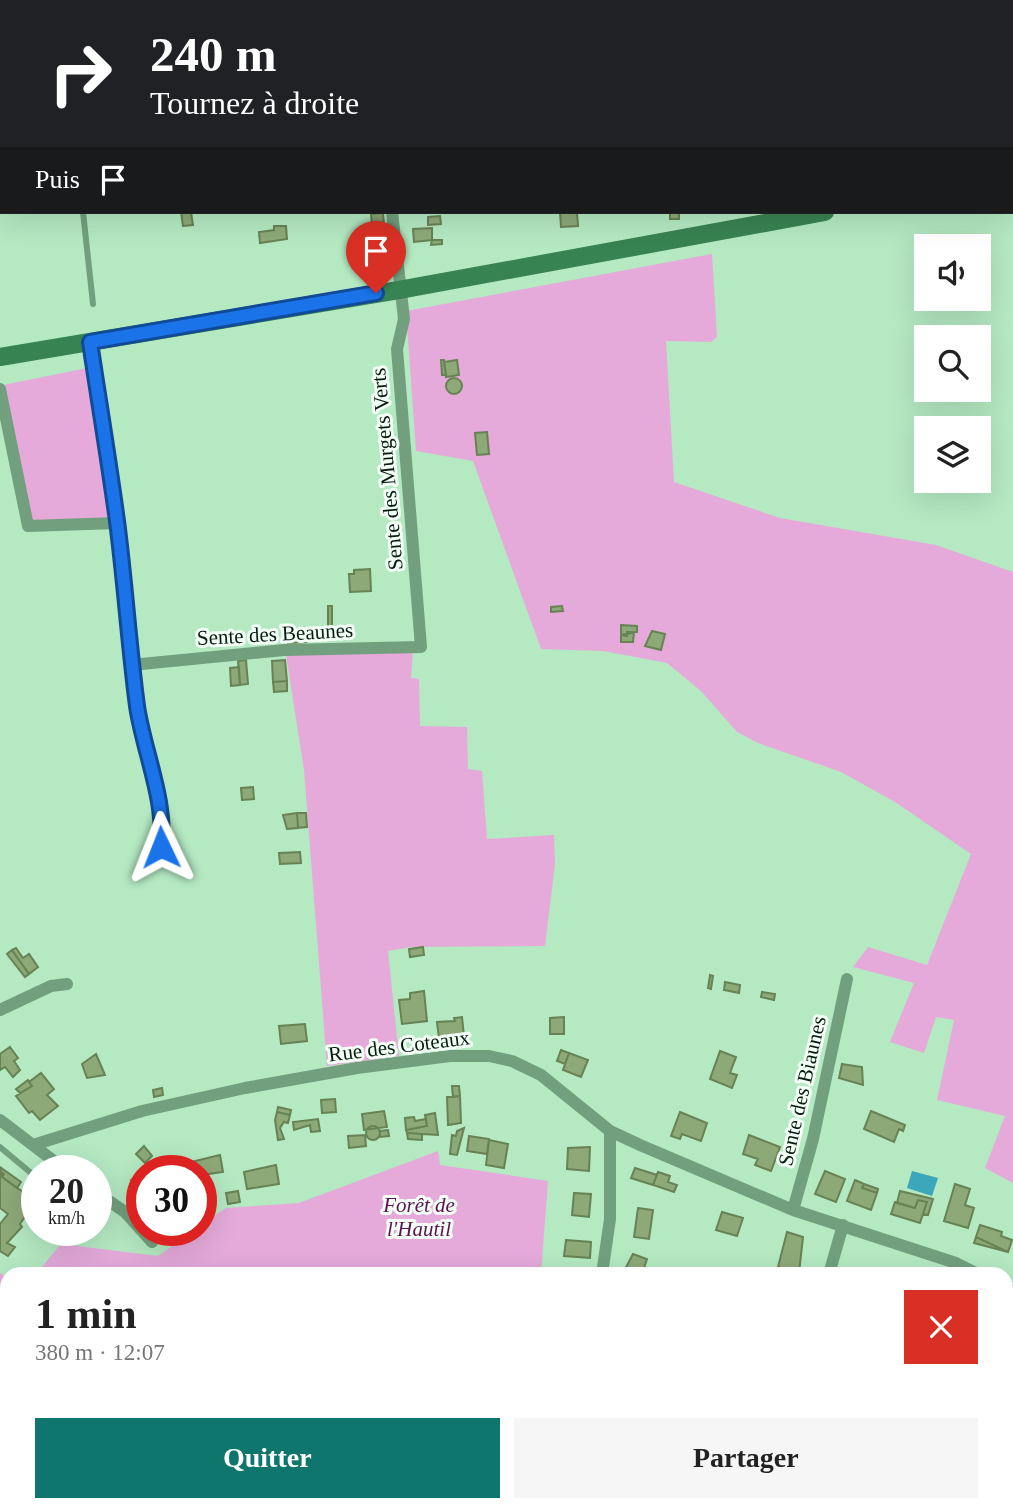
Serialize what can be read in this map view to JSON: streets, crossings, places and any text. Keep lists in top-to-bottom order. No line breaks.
{"streets":{"street":["Sente des Murgets Verts","Sente des Beaunes","Rue des Coteaux","Sente des Biaunes"]},"crossings":[["Sente des Murgets Verts","Sente des Beaunes"],["Rue des Coteaux","Sente des Biaunes"]],"parks":["Forêt de l'Hautil"],"page":{"turn":["240 m","Tournez à droite"],"then":"Puis","speed":"20 km/h","limit":"30","heading":["1 min","380 m · 12:07"],"buttons":["Quitter","Partager"]}}
